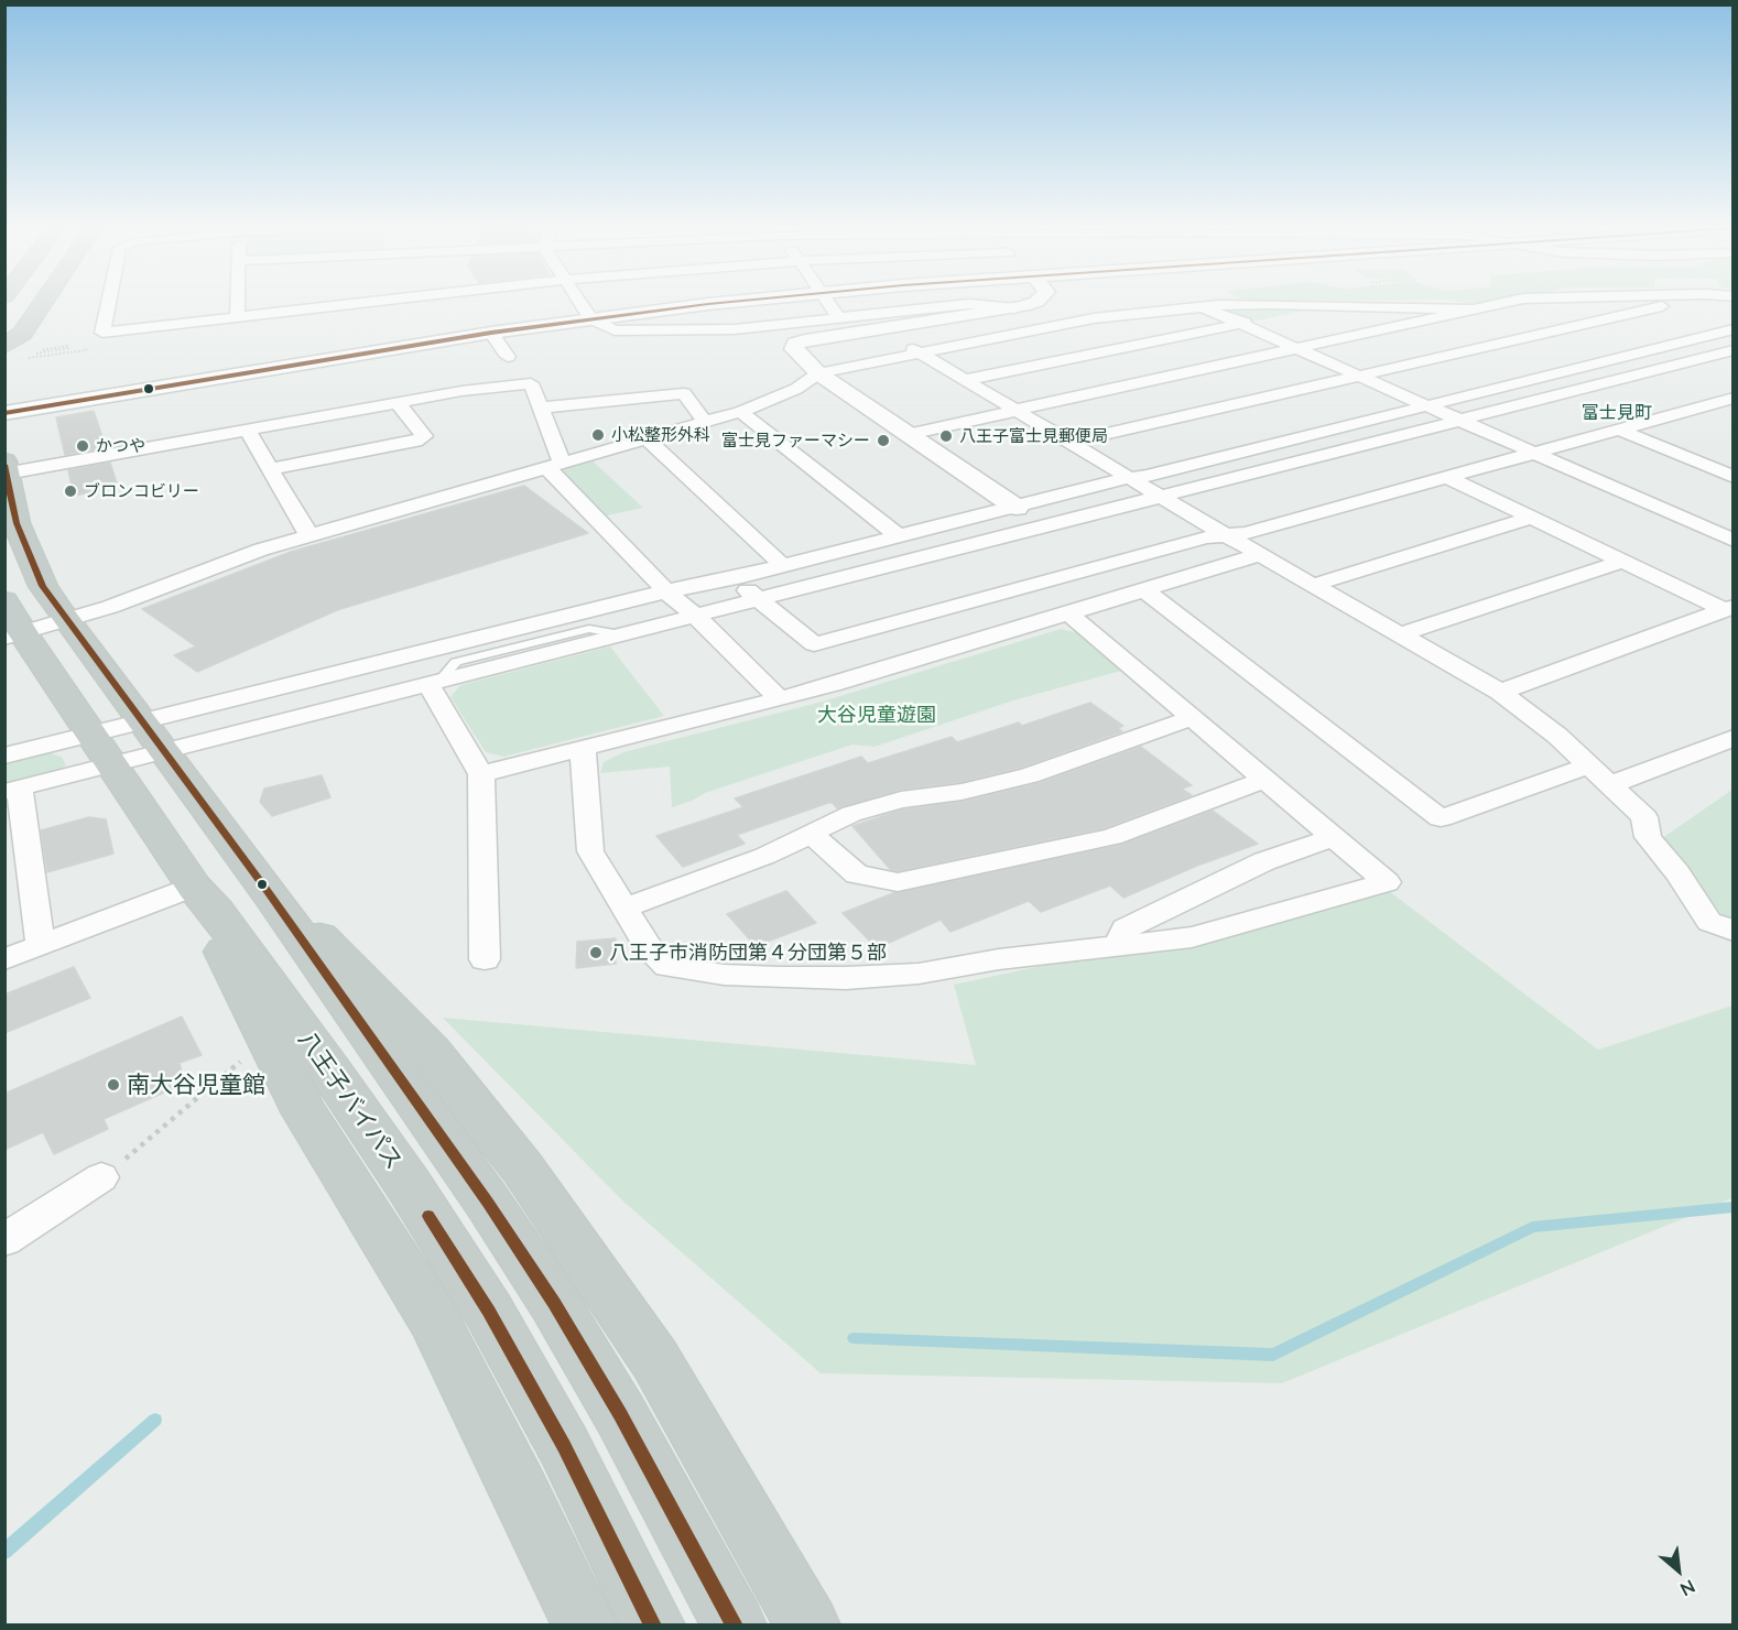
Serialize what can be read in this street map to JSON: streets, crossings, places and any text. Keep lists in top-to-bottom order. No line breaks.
{"streets":{"highway":["八王子バイパス"]},"districts":["富士見町"],"parks":["大谷児童遊園"],"places":["小松整形外科","八王子富士見郵便局","富士見ファーマシー","かつや","ブロンコビリー","八王子市消防団第４分団第５部","南大谷児童館"],"north":"bottom right"}
